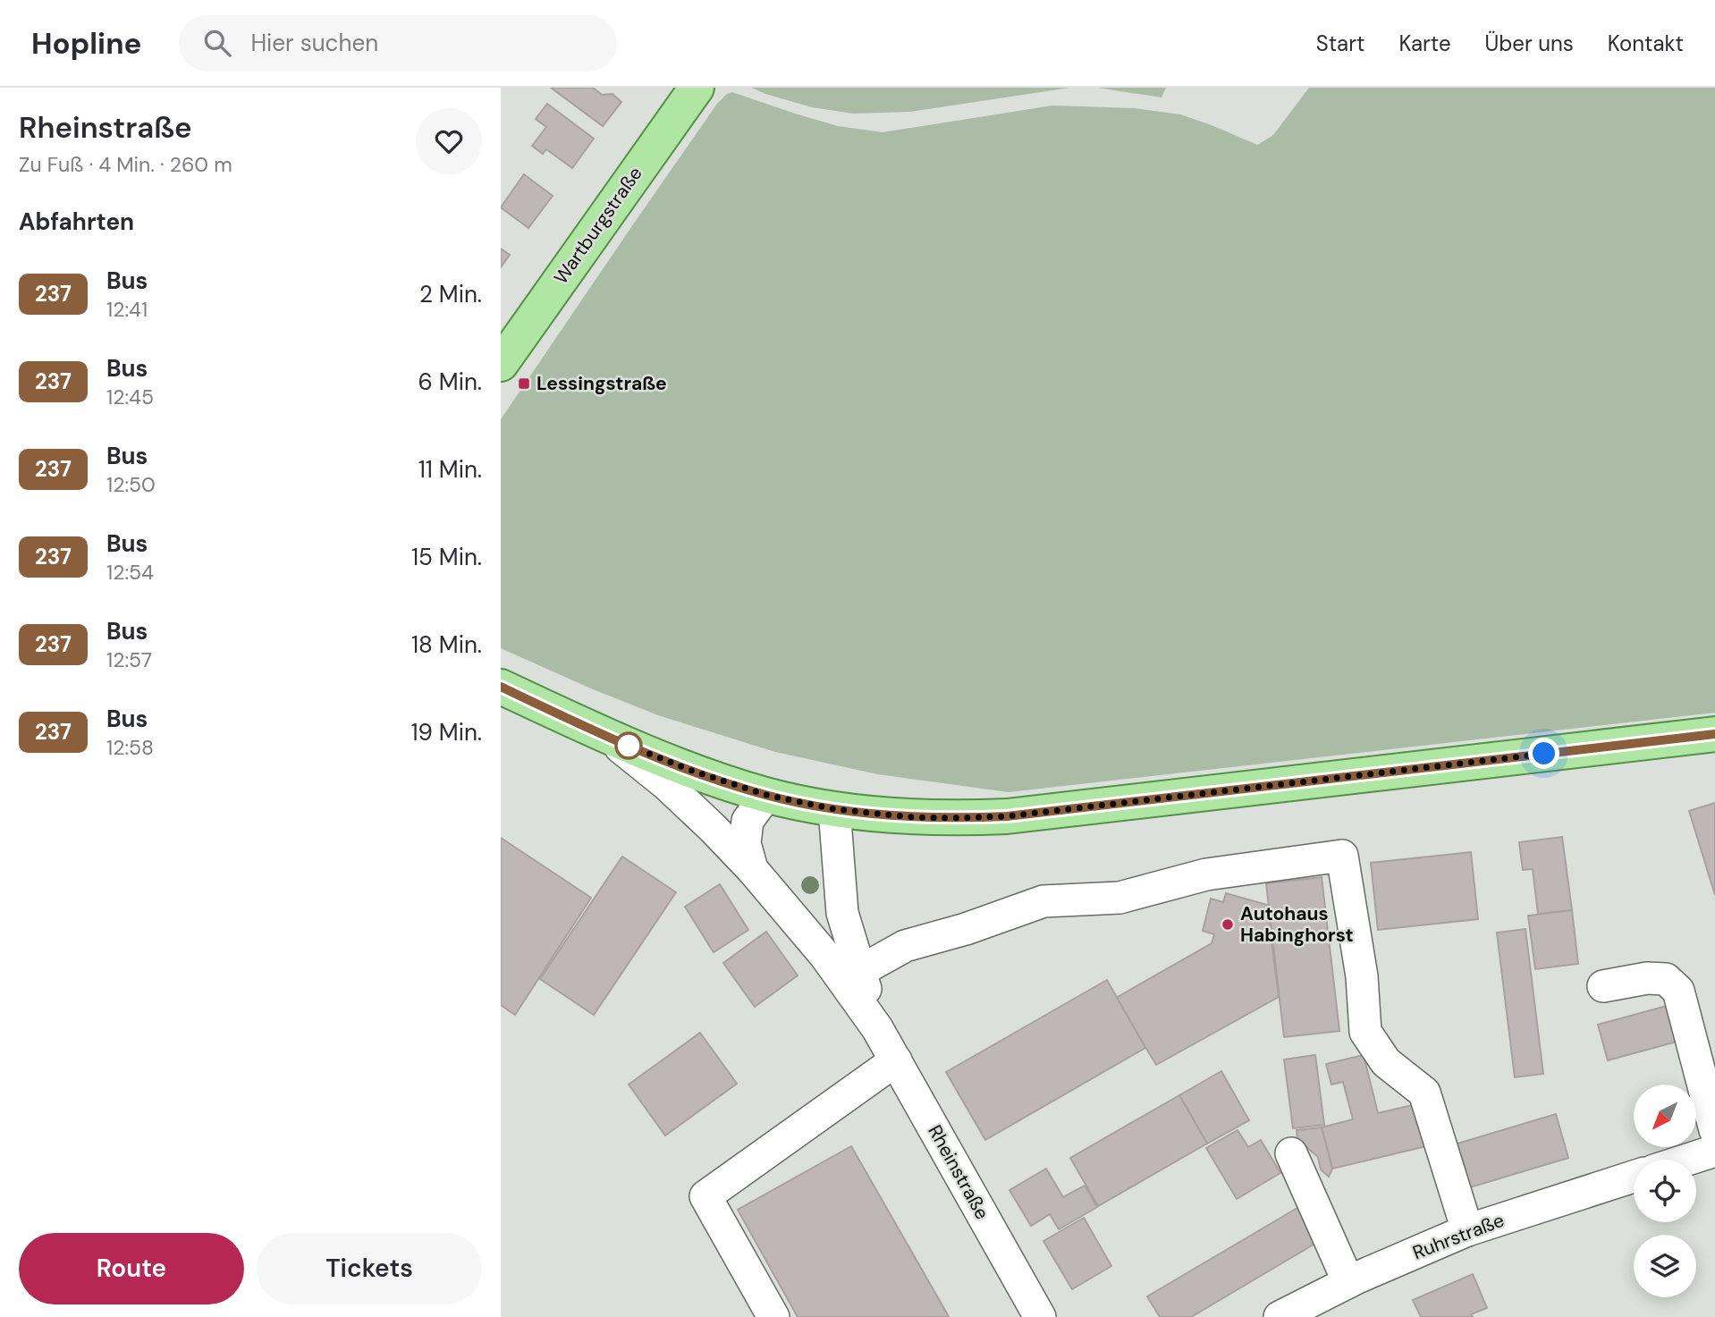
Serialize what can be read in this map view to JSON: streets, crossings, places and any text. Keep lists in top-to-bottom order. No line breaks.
{"streets":{"main road":["Wartburgstraße"],"street":["Rheinstraße","Ruhrstraße"]},"places":{"transit":["Lessingstraße"],"other":["Autohaus Habinghorst"]},"lines":["bus line 237"],"north":"bottom left","page":{"header":"Hopline","search":"Hier suchen","nav":["Start","Karte","Über uns","Kontakt"],"heading":[["Rheinstraße","Zu Fuß · 4 Min. · 260 m"],"Abfahrten"],"list":[{"mark":"237","name":"Bus","note":"12:41","value":"2 Min."},{"mark":"237","name":"Bus","note":"12:45","value":"6 Min."},{"mark":"237","name":"Bus","note":"12:50","value":"11 Min."},{"mark":"237","name":"Bus","note":"12:54","value":"15 Min."},{"mark":"237","name":"Bus","note":"12:57","value":"18 Min."},{"mark":"237","name":"Bus","note":"12:58","value":"19 Min."}],"buttons":["Route","Tickets"]}}
